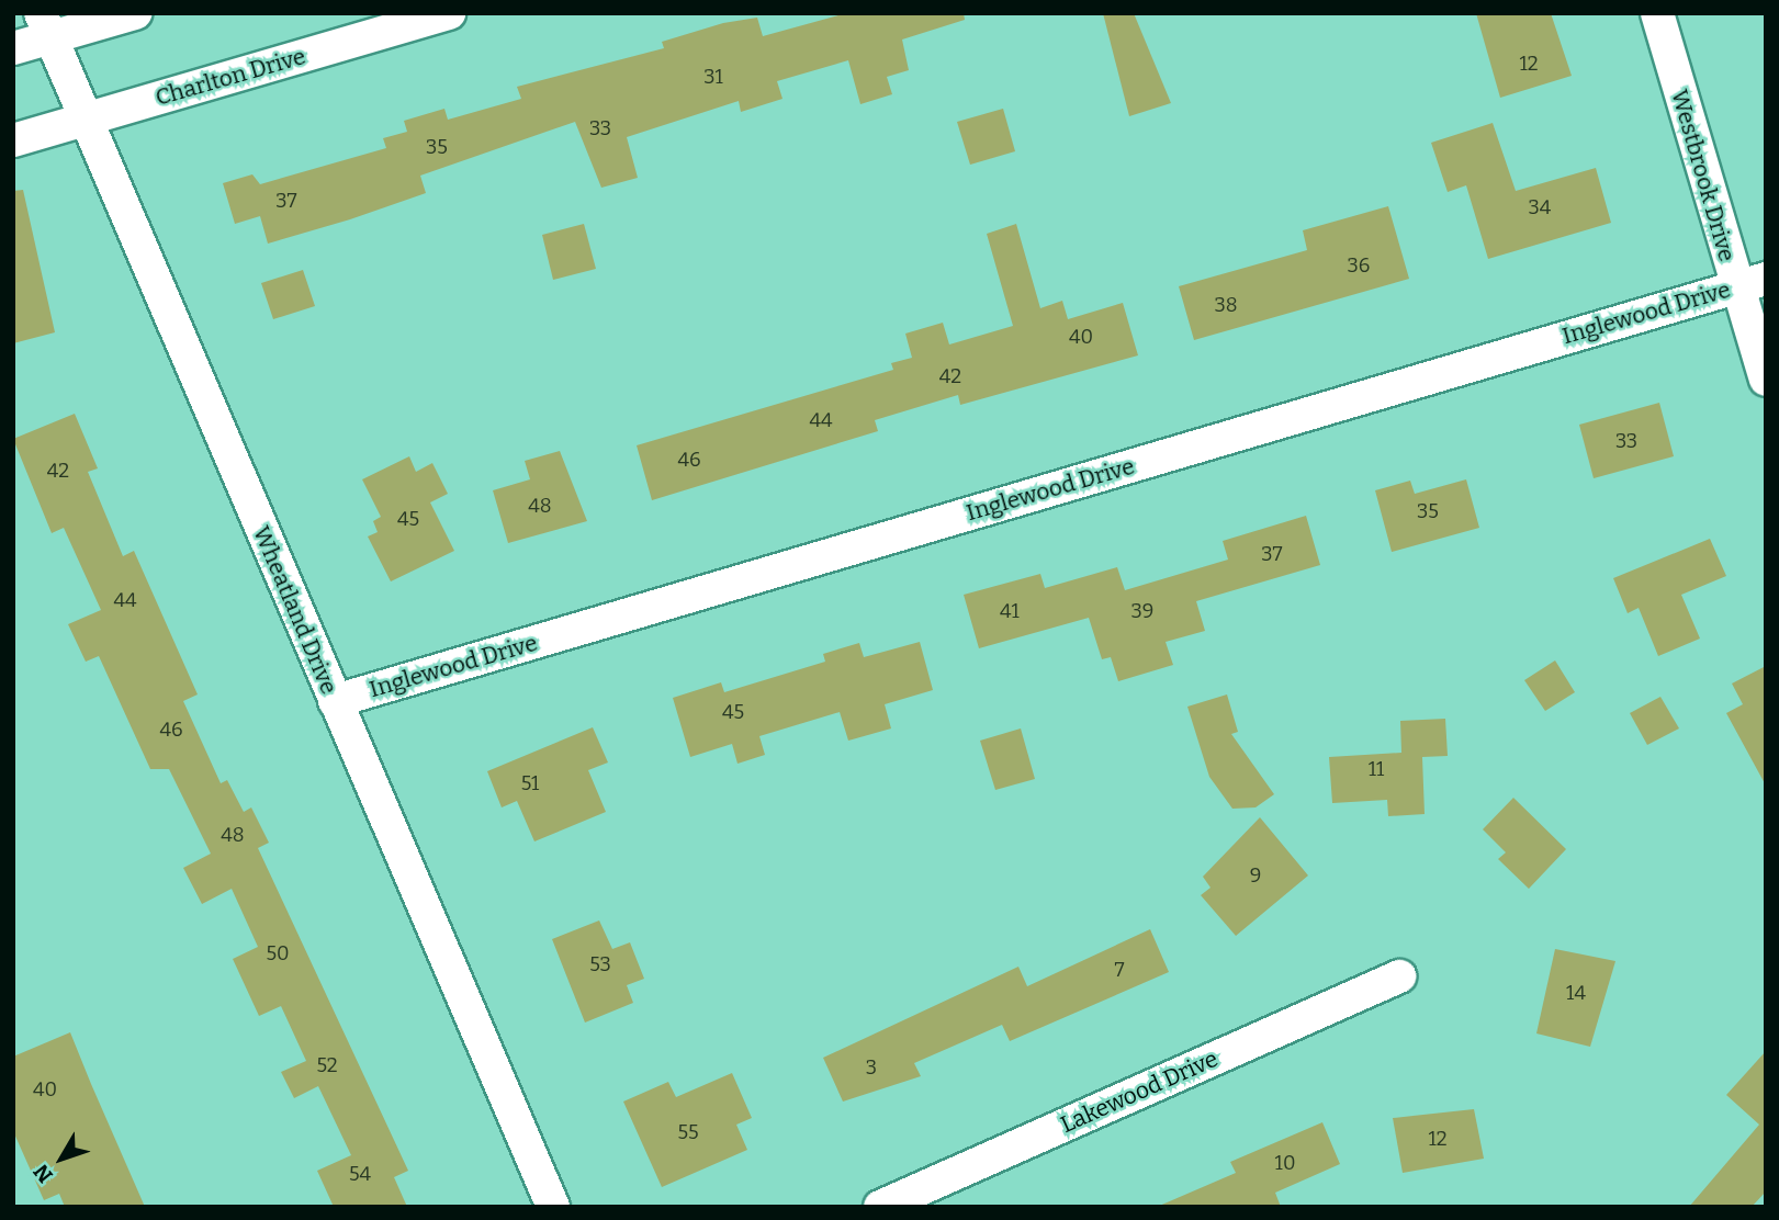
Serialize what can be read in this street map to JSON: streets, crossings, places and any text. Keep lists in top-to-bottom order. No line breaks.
{"streets":{"street":["Charlton Drive","Westbrook Drive","Inglewood Drive","Wheatland Drive","Lakewood Drive"]},"crossings":[["Charlton Drive","Wheatland Drive"],["Westbrook Drive","Inglewood Drive"],["Inglewood Drive","Wheatland Drive"]],"house_numbers":["12","31","33","35","37","34","36","38","40","42","44","33","46","42","48","35","45","37","44","41","39","45","46","11","51","48","9","50","53","7","14","52","3","40","55","12","10","54"],"north":"bottom left"}
